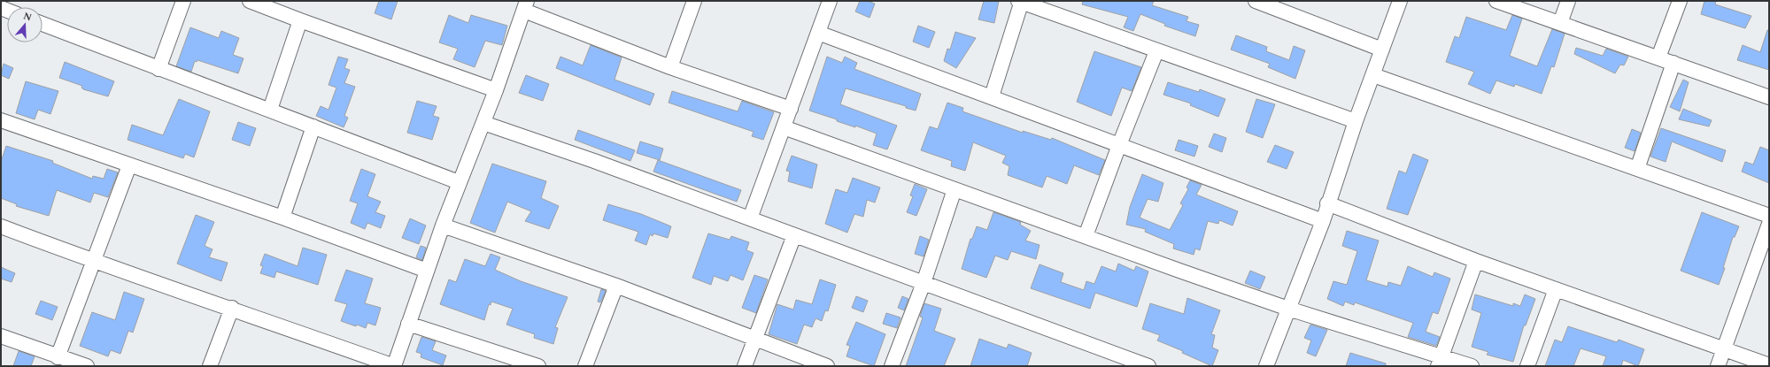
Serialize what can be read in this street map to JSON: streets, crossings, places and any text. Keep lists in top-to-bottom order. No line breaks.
{"north":"top"}
